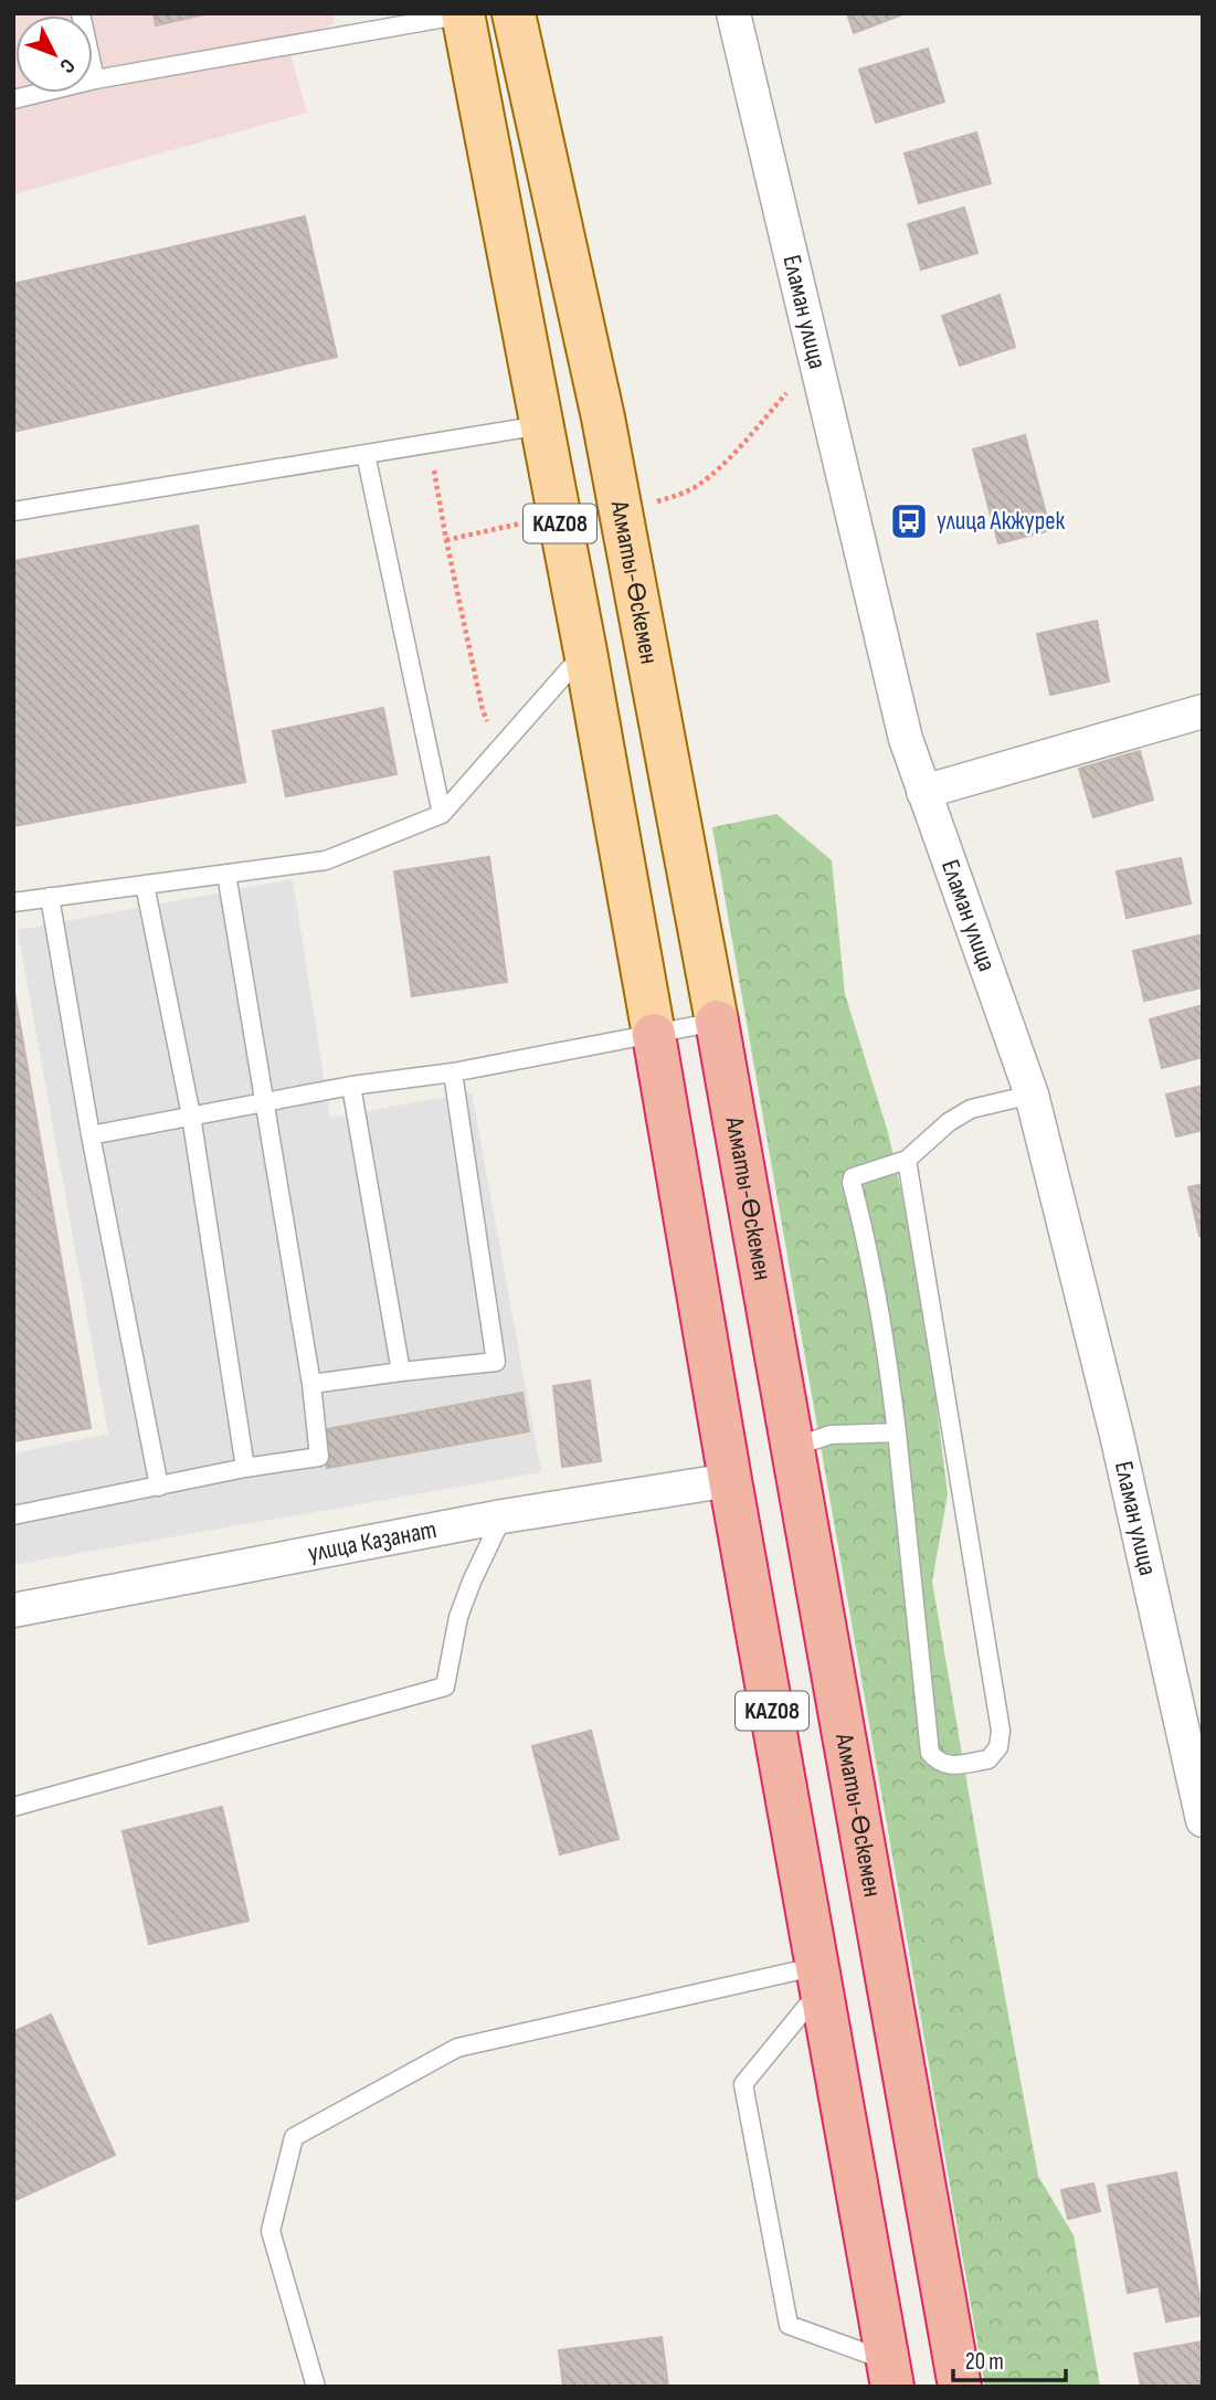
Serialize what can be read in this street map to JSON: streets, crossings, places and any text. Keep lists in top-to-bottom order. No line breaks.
{"streets":{"highway":["KAZ08","Алматы-Өскемен"],"street":["Еламан улица","улица Казанат"]},"crossings":[["KAZ08","улица Казанат"]],"places":{"bus stop":["улица Акжурек"]},"scale_bar":"20 m","north":"bottom right"}
